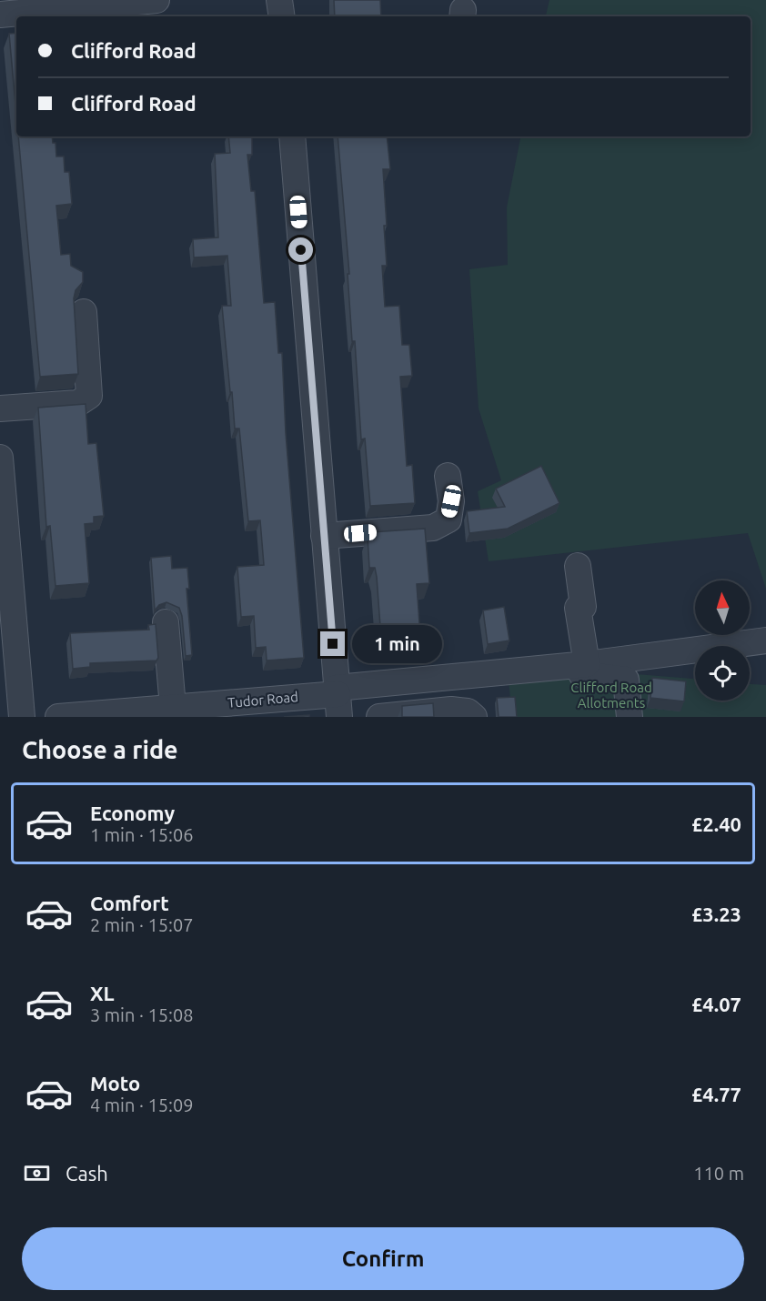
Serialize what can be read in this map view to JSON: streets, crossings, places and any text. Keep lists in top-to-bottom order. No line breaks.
{"streets":{"street":["Tudor Road"]},"parks":["Clifford Road Allotments"],"north":"top","page":{"banner":["Clifford Road","Clifford Road"],"bubble":"1 min","heading":"Choose a ride","list":[{"name":"Economy","note":"1 min · 15:06","value":"£2.40"},{"name":"Comfort","note":"2 min · 15:07","value":"£3.23"},{"name":"XL","note":"3 min · 15:08","value":"£4.07"},{"name":"Moto","note":"4 min · 15:09","value":"£4.77"}],"pay":["Cash","110 m"],"buttons":"Confirm"}}
